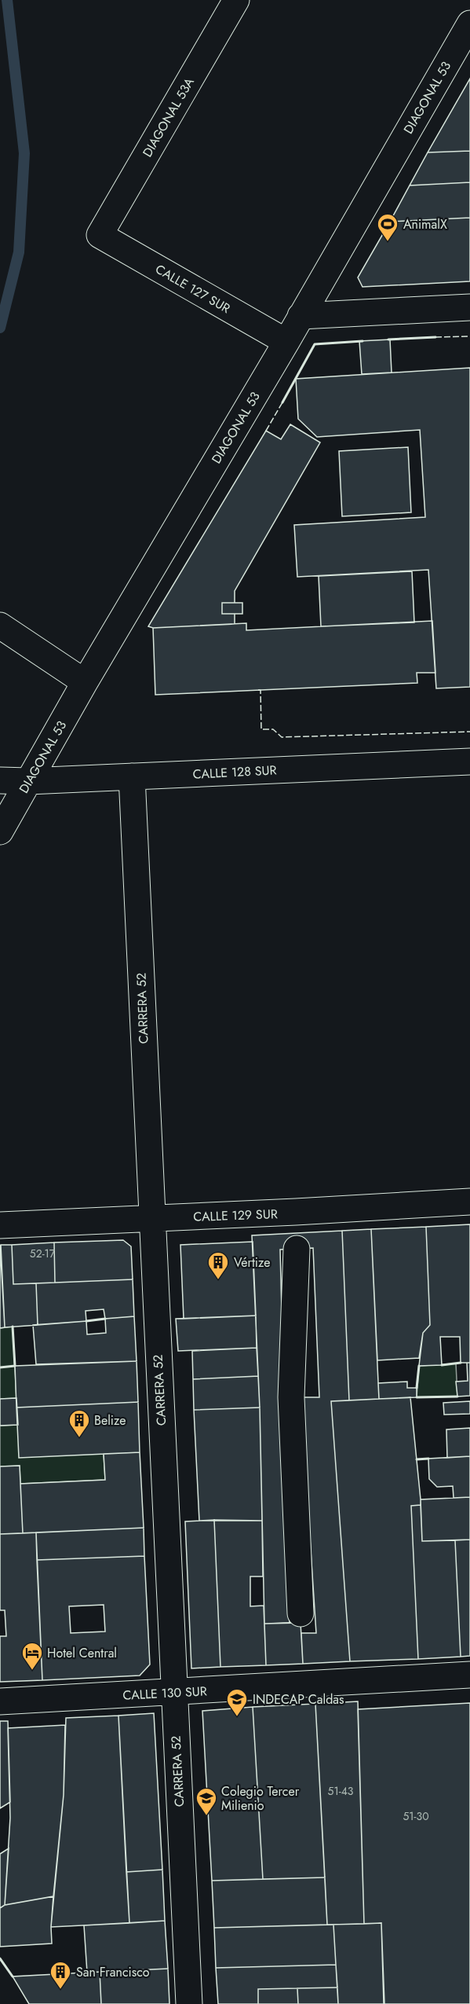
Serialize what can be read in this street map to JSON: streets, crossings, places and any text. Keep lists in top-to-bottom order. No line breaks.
{"streets":{"street":["DIAGONAL 53","DIAGONAL 53A","CALLE 127 SUR","CALLE 128 SUR","CARRERA 52","CALLE 129 SUR","CALLE 130 SUR"]},"crossings":[["DIAGONAL 53","CALLE 127 SUR"],["DIAGONAL 53","CALLE 128 SUR"],["DIAGONAL 53A","CALLE 127 SUR"],["CALLE 128 SUR","CARRERA 52"],["CARRERA 52","CALLE 129 SUR"],["CARRERA 52","CALLE 130 SUR"]],"places":{"sports":["AnimalX"],"building":["Vértize","Belize","San Francisco"],"hotel":["Hotel Central"],"school or university":["INDECAP Caldas","Colegio Tercer Milienio"]},"house_numbers":["52-17","51-43","51-30"]}
